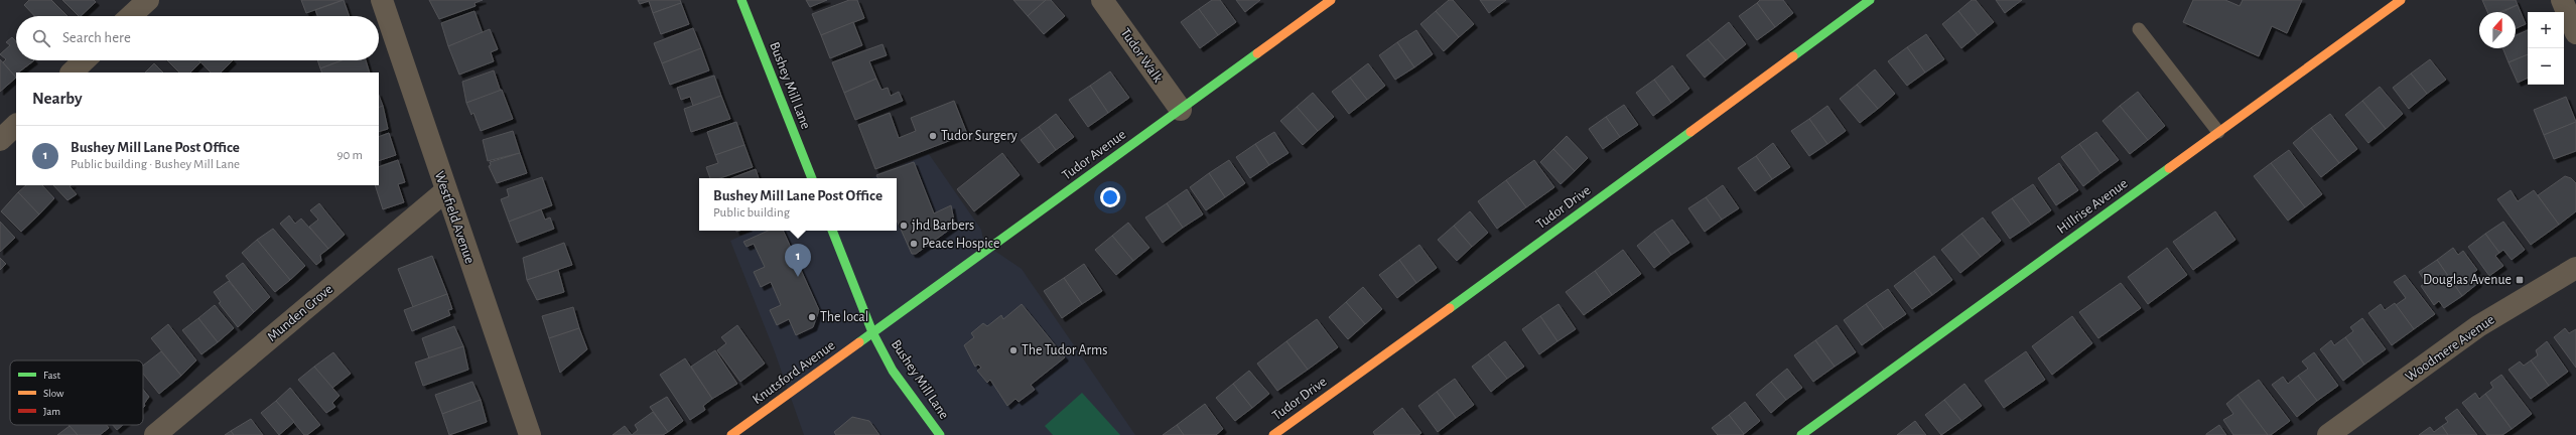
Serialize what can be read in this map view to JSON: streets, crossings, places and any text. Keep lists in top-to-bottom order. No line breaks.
{"streets":{"street":["Tudor Walk","Bushey Mill Lane","Tudor Avenue","Hillrise Avenue","Tudor Drive","Westfield Avenue","Munden Grove","Woodmere Avenue","Knutsford Avenue"]},"crossings":[["Tudor Walk","Tudor Avenue"],["Bushey Mill Lane","Tudor Avenue"],["Bushey Mill Lane","Knutsford Avenue"],["Tudor Avenue","Knutsford Avenue"],["Westfield Avenue","Munden Grove"]],"places":{"other":["Tudor Surgery","jhd Barbers","Peace Hospice","The local","The Tudor Arms"],"transit":["Douglas Avenue"]},"legend":["Fast","Slow","Jam"],"north":"top","page":{"map_buttons":["+","−"],"search":"Search here","heading":"Nearby","list":[{"mark":"1","name":"Bushey Mill Lane Post Office","note":"Public building · Bushey Mill Lane","value":"90 m"}],"popup":["Bushey Mill Lane Post Office","Public building"],"pins":"1"}}
